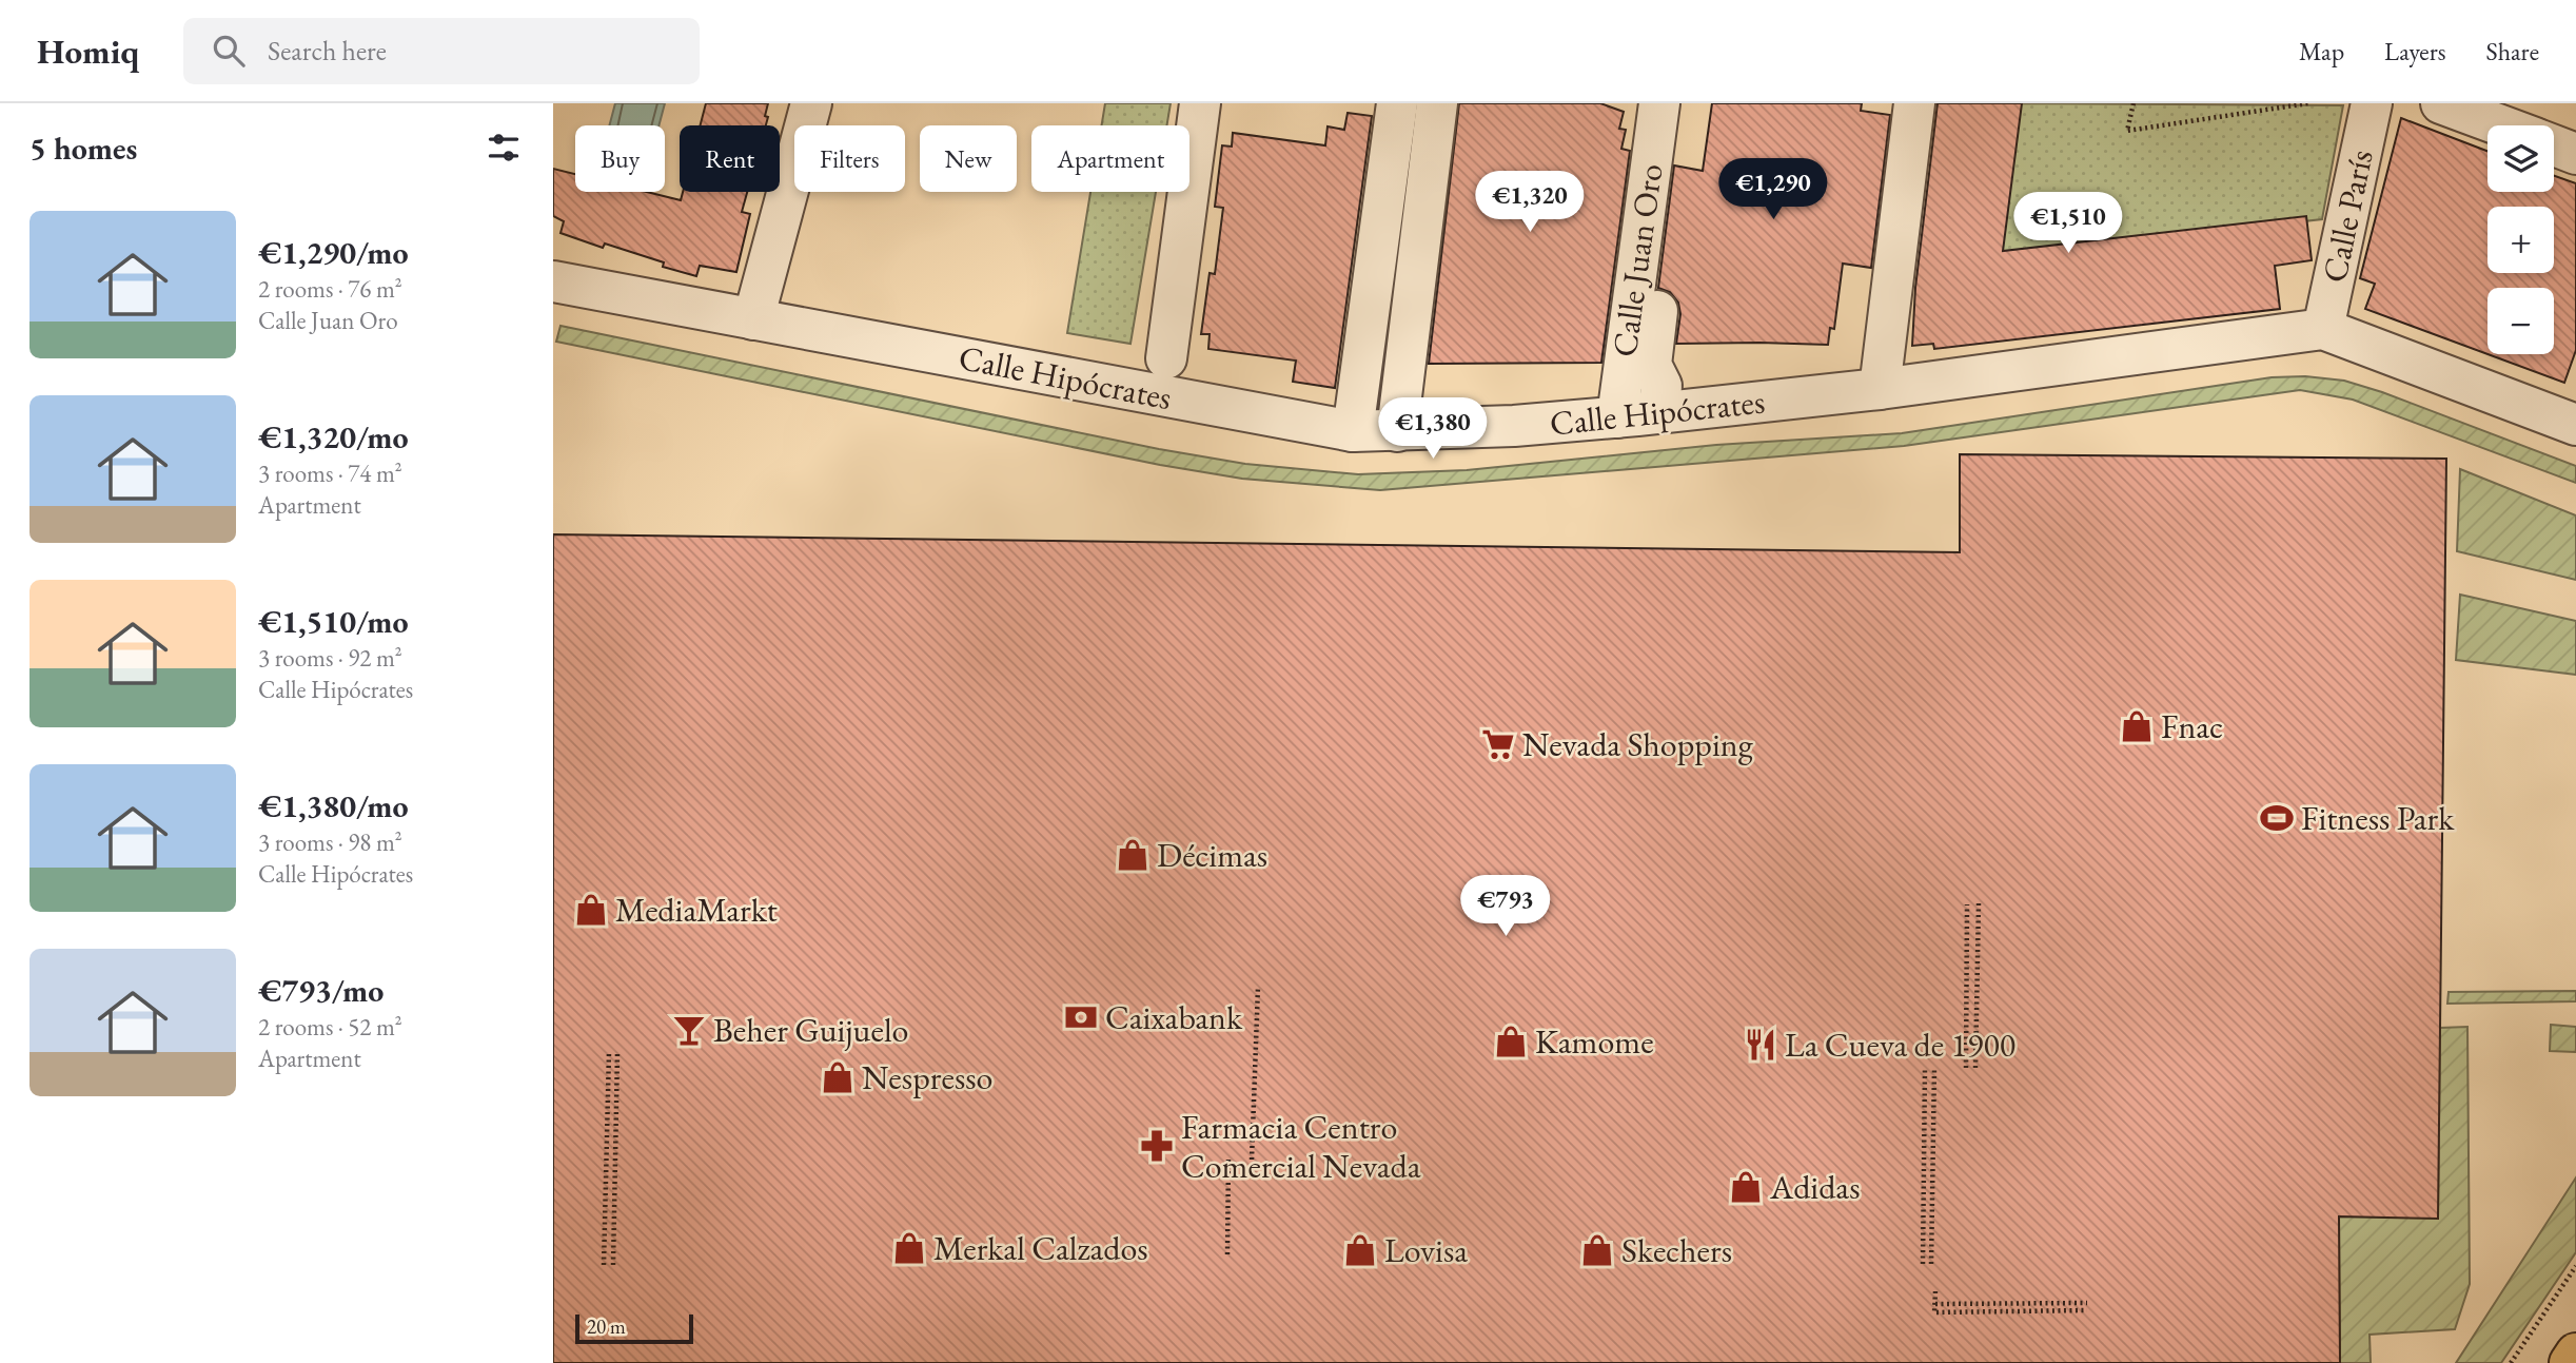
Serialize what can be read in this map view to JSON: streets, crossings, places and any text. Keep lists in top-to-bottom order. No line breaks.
{"streets":{"street":["Calle París","Calle Juan Oro","Calle Hipócrates"]},"crossings":[["Calle París","Calle Hipócrates"],["Calle Juan Oro","Calle Hipócrates"]],"places":{"shop":["Fnac","Décimas","MediaMarkt","Kamome","Nespresso","Adidas","Merkal Calzados","Lovisa","Skechers"],"supermarket":["Nevada Shopping"],"sports":["Fitness Park"],"bank":["Caixabank"],"bar":["Beher Guijuelo"],"restaurant":["La Cueva de 1900"],"pharmacy":["Farmacia Centro Comercial Nevada"]},"scale_bar":"20 m","page":{"header":"Homiq","search":"Search here","nav":["Map","Layers","Share"],"heading":"5 homes","map_buttons":["+","−"],"chip":["Buy","Rent","Filters","New","Apartment"],"price":["€1,290","€1,320","€1,510","€1,380","€793"],"list":[{"name":"€1,290/mo","note":"2 rooms · 76 m² · Calle Juan Oro"},{"name":"€1,320/mo","note":"3 rooms · 74 m² · Apartment"},{"name":"€1,510/mo","note":"3 rooms · 92 m² · Calle Hipócrates"},{"name":"€1,380/mo","note":"3 rooms · 98 m² · Calle Hipócrates"},{"name":"€793/mo","note":"2 rooms · 52 m² · Apartment"}],"scale":"20 m"}}
